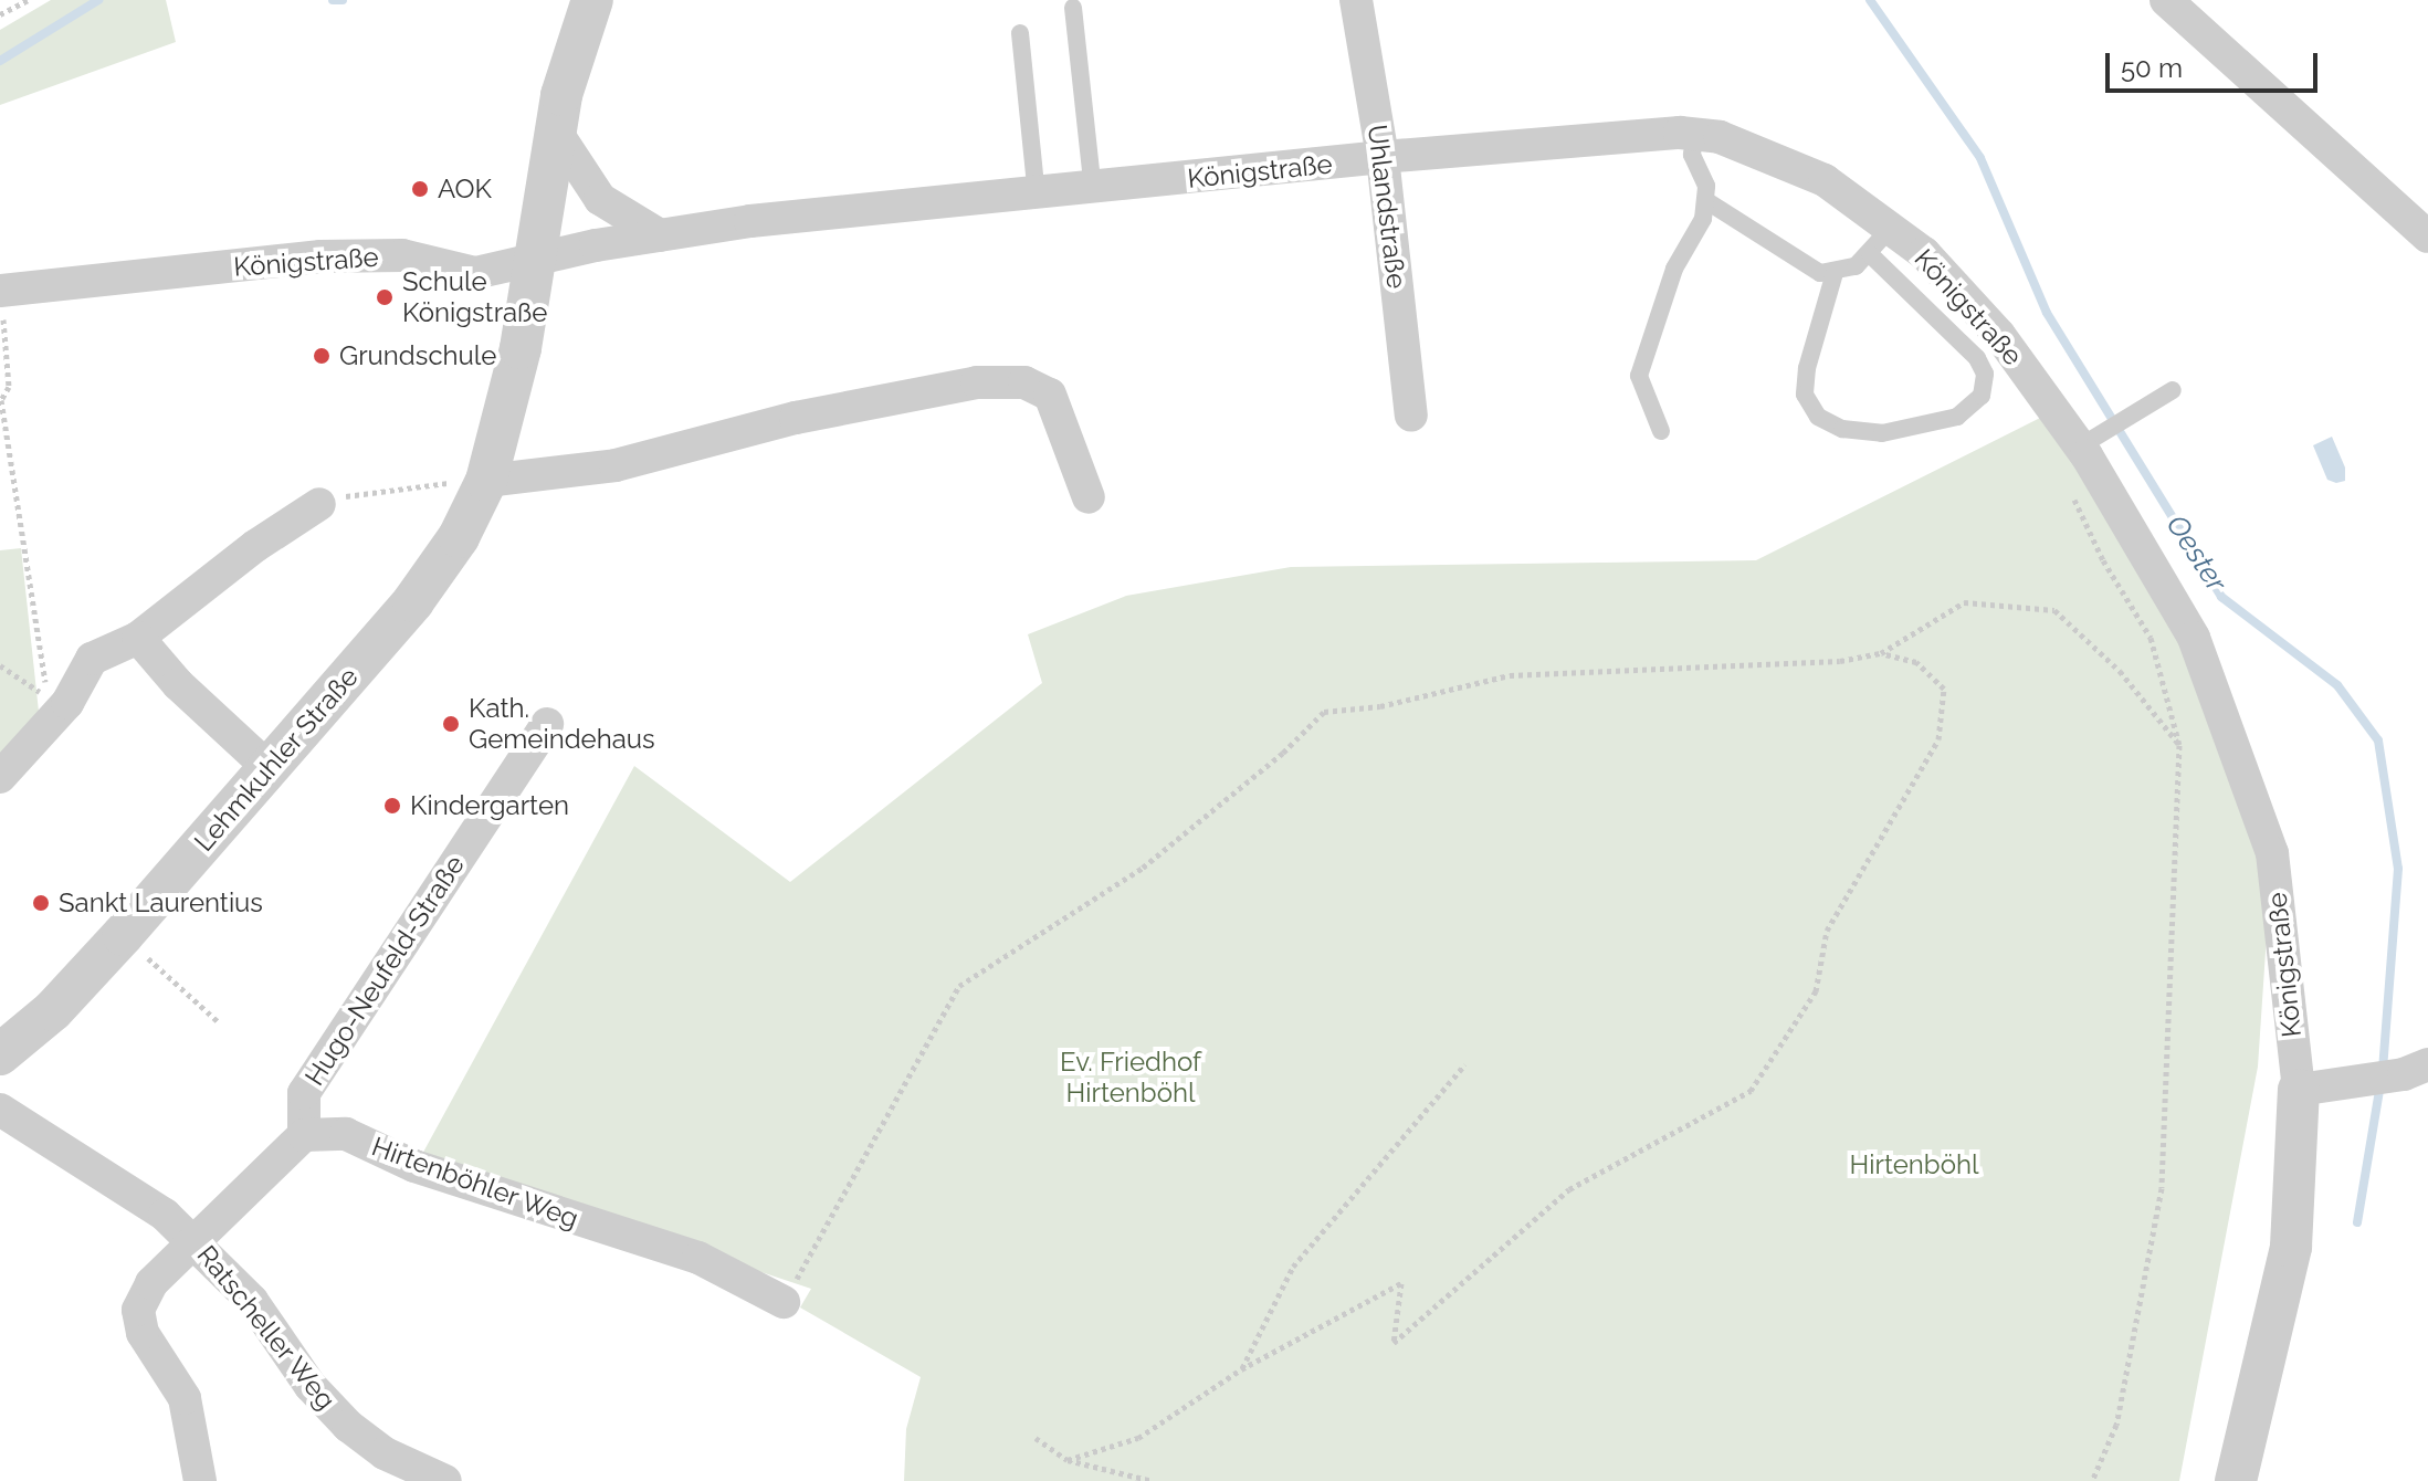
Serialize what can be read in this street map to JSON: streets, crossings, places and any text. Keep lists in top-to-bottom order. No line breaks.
{"streets":{"street":["Königstraße","Uhlandstraße","Lehmkuhler Straße","Hugo-Neufeld-Straße","Hirtenböhler Weg","Ratscheller Weg"]},"crossings":[["Königstraße","Uhlandstraße"],["Königstraße","Lehmkuhler Straße"],["Hugo-Neufeld-Straße","Hirtenböhler Weg"]],"water":["Oester"],"parks":["Ev. Friedhof Hirtenböhl","Hirtenböhl"],"places":["AOK","Schule Königstraße","Grundschule","Kath. Gemeindehaus","Kindergarten","Sankt Laurentius"],"scale_bar":"50 m"}
